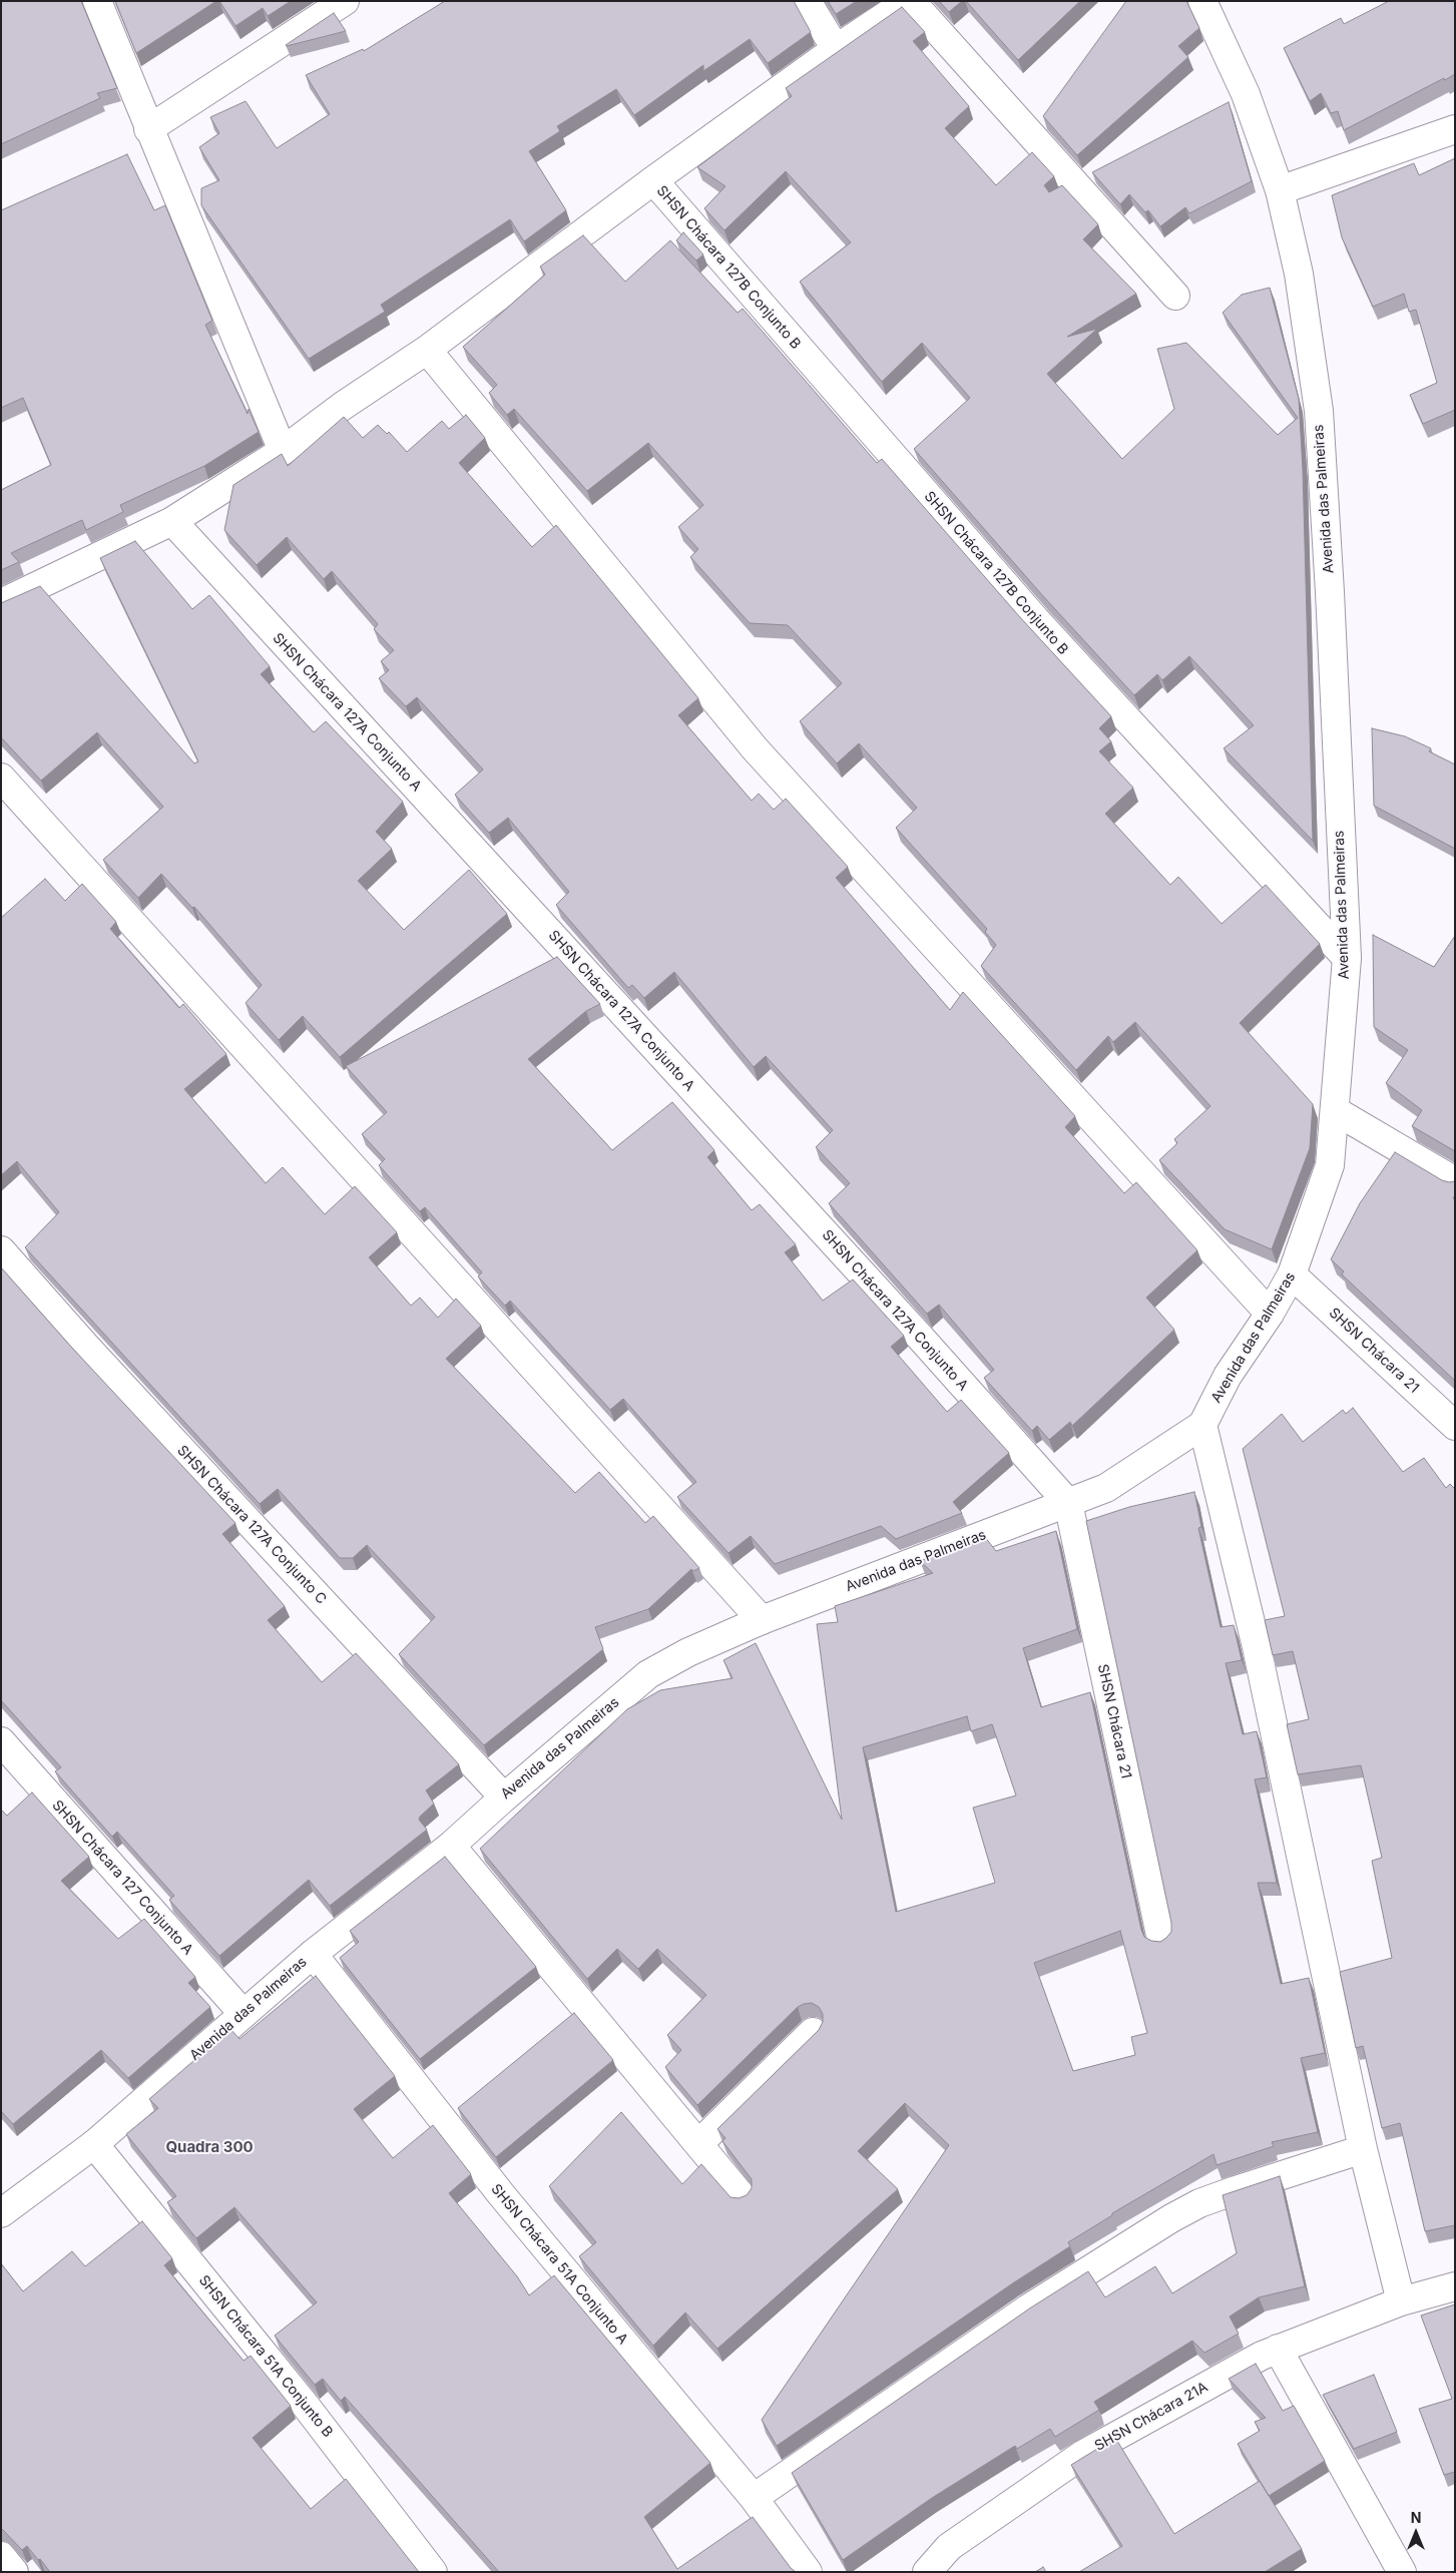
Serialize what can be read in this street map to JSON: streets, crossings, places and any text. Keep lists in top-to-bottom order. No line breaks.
{"streets":{"street":["SHSN Chácara 127B Conjunto B","Avenida das Palmeiras","SHSN Chácara 127A Conjunto A","SHSN Chácara 21","SHSN Chácara 127A Conjunto C","SHSN Chácara 127 Conjunto A","SHSN Chácara 51A Conjunto A","SHSN Chácara 51A Conjunto B","SHSN Chácara 21A"]},"crossings":[["SHSN Chácara 127B Conjunto B","Avenida das Palmeiras"],["Avenida das Palmeiras","SHSN Chácara 127A Conjunto A"],["Avenida das Palmeiras","SHSN Chácara 21"],["Avenida das Palmeiras","SHSN Chácara 127A Conjunto C"],["Avenida das Palmeiras","SHSN Chácara 127 Conjunto A"],["Avenida das Palmeiras","SHSN Chácara 51A Conjunto A"],["Avenida das Palmeiras","SHSN Chácara 51A Conjunto B"],["SHSN Chácara 127A Conjunto A","SHSN Chácara 21"]],"districts":["Quadra 300"],"north":"top"}
